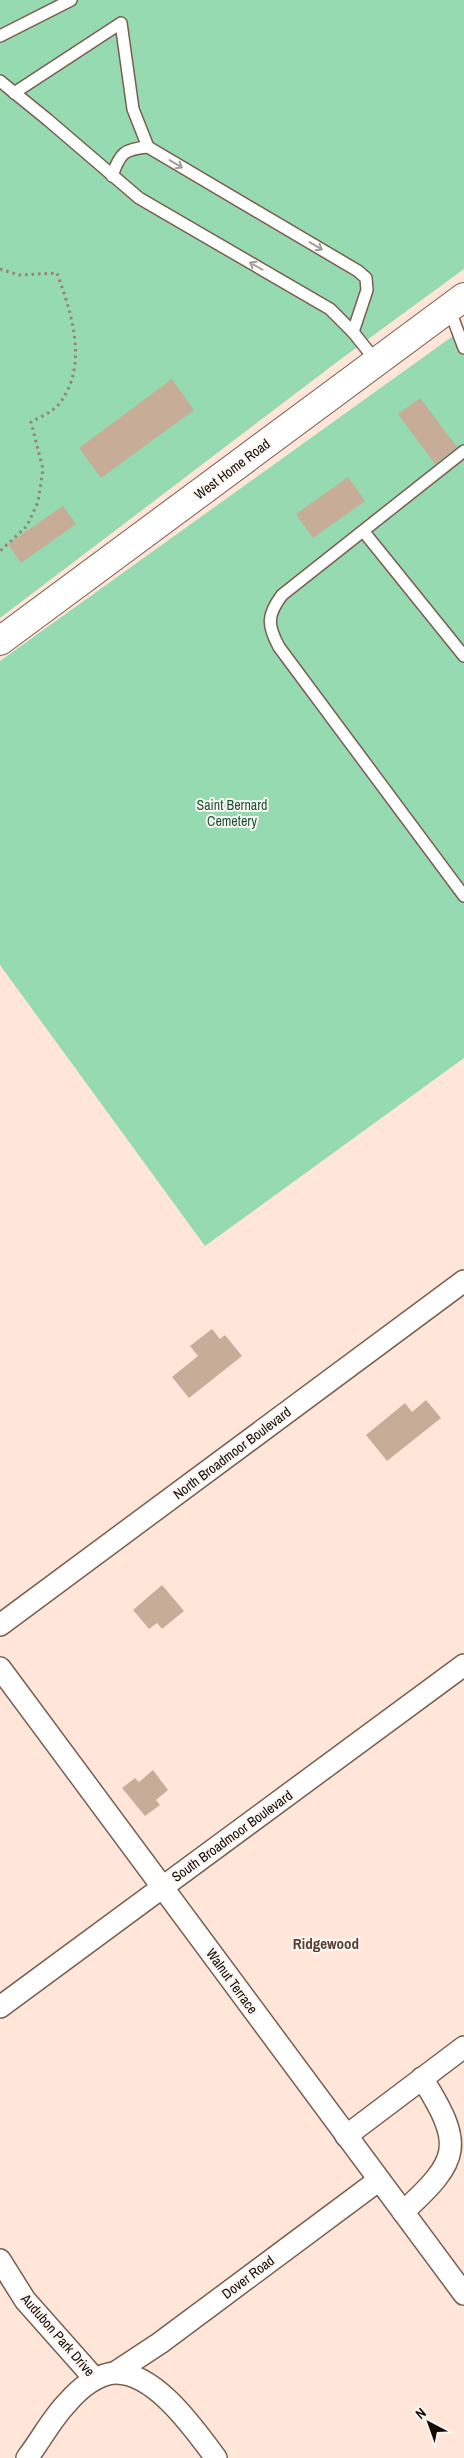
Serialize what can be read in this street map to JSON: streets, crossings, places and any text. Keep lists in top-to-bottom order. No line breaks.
{"streets":{"street":["West Home Road","North Broadmoor Boulevard","South Broadmoor Boulevard","Walnut Terrace","Dover Road","Audubon Park Drive"]},"crossings":[["South Broadmoor Boulevard","Walnut Terrace"],["Walnut Terrace","Dover Road"],["Dover Road","Audubon Park Drive"]],"districts":["Ridgewood"],"parks":["Saint Bernard Cemetery"],"north":"top left"}
